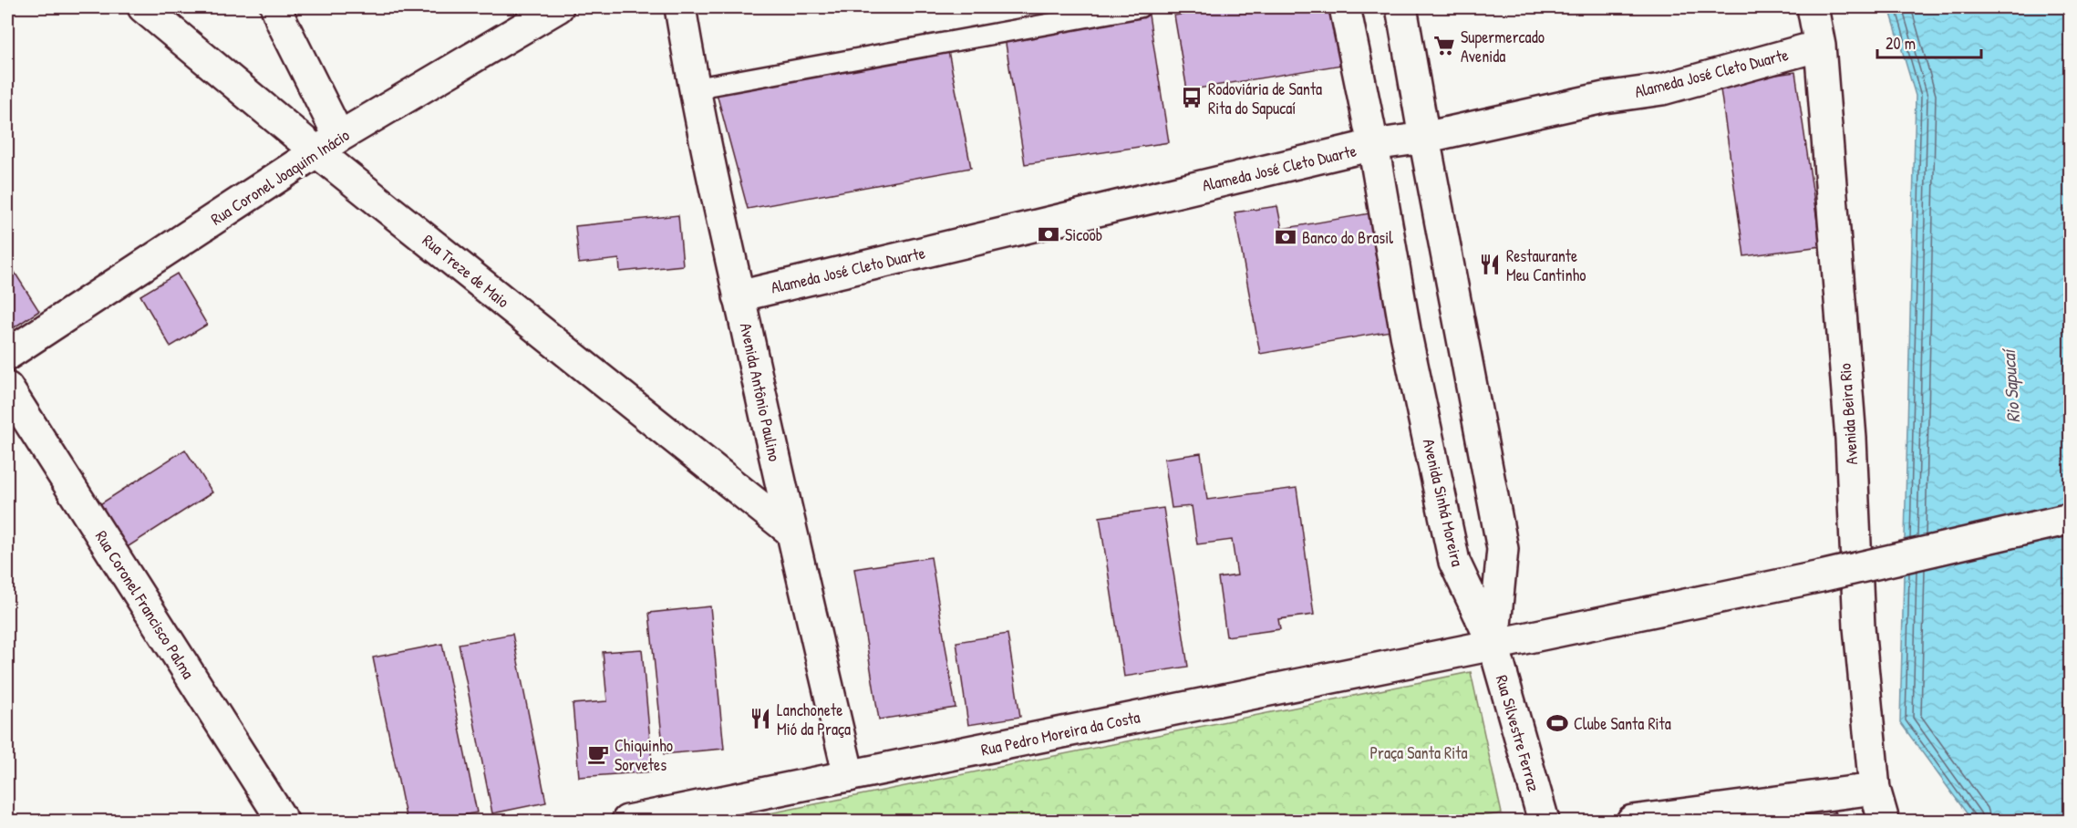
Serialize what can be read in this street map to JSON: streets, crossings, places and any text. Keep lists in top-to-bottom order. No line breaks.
{"streets":{"street":["Alameda José Cleto Duarte","Rua Coronel Joaquim Inácio","Rua Treze de Maio","Avenida Antônio Paulino","Avenida Beira Rio","Avenida Sinhá Moreira","Rua Coronel Francisco Palma","Rua Pedro Moreira da Costa","Rua Silvestre Ferraz"]},"crossings":[["Alameda José Cleto Duarte","Avenida Antônio Paulino"],["Alameda José Cleto Duarte","Avenida Beira Rio"],["Alameda José Cleto Duarte","Avenida Sinhá Moreira"],["Rua Coronel Joaquim Inácio","Rua Treze de Maio"],["Rua Treze de Maio","Avenida Antônio Paulino"],["Avenida Antônio Paulino","Rua Pedro Moreira da Costa"],["Avenida Sinhá Moreira","Rua Pedro Moreira da Costa"],["Avenida Sinhá Moreira","Rua Silvestre Ferraz"],["Rua Pedro Moreira da Costa","Rua Silvestre Ferraz"]],"water":["Rio Sapucaí"],"parks":["Praça Santa Rita"],"places":{"supermarket":["Supermercado Avenida"],"bus stop":["Rodoviária de Santa Rita do Sapucaí"],"bank":["Sicoob","Banco do Brasil"],"restaurant":["Restaurante Meu Cantinho","Lanchonete Mió da Praça"],"sports":["Clube Santa Rita"],"cafe":["Chiquinho Sorvetes"]},"scale_bar":"20 m"}
